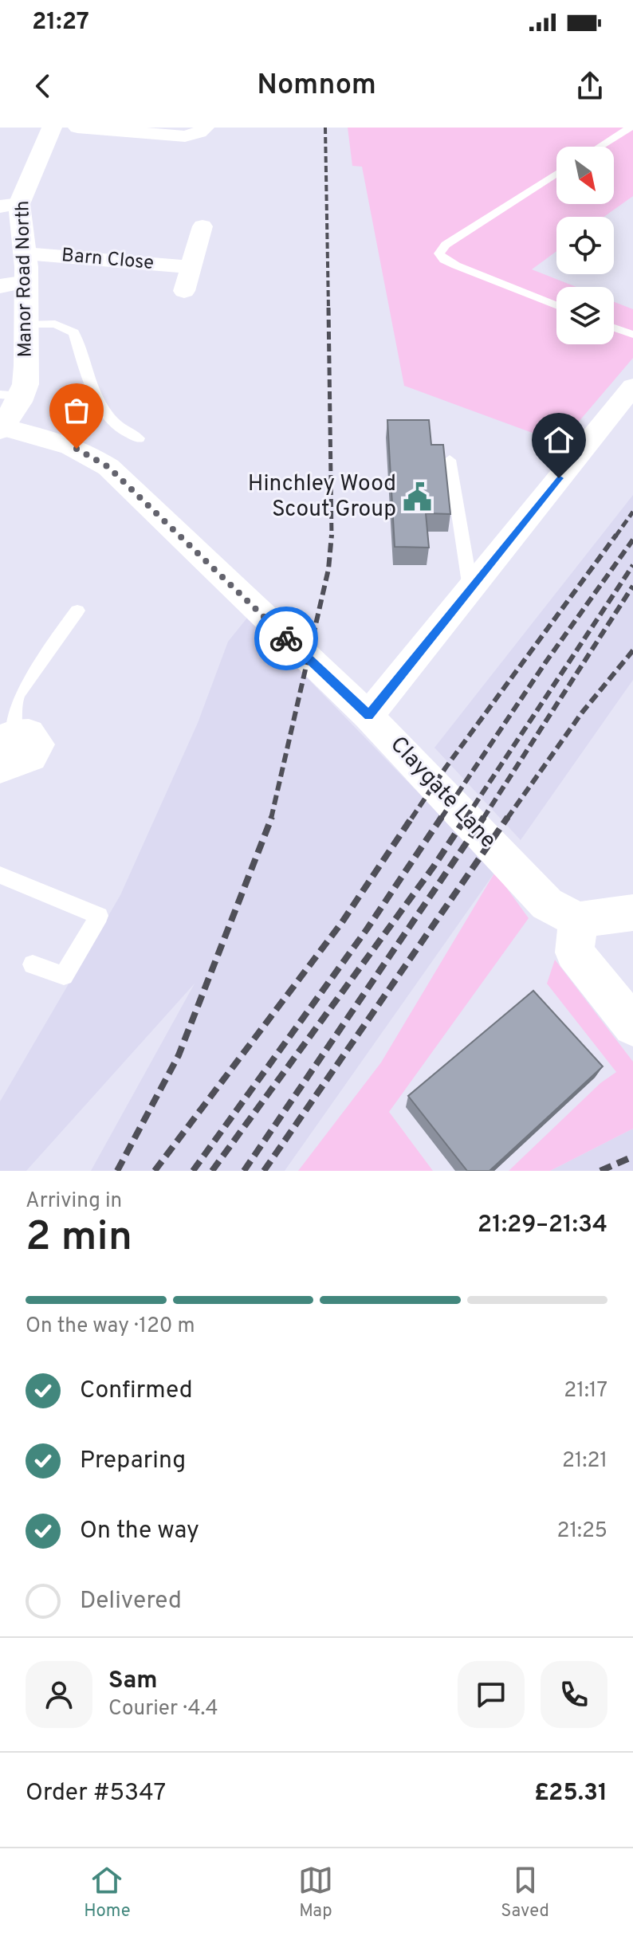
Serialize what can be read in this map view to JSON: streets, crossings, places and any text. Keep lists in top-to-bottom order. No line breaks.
{"streets":{"street":["Barn Close","Manor Road North","Claygate Lane"]},"crossings":[["Barn Close","Manor Road North"],["Manor Road North","Claygate Lane"]],"places":{"public building":["Hinchley Wood Scout Group"]},"north":"bottom right","page":{"status":"21:27","header":"Nomnom","heading":["2 min","Arriving in","21:29–21:34"],"panel":["Sam","Courier · 4.4","Order #5347","£25.31"],"bar":"On the way · 120 m","list":[["Confirmed","21:17"],["Preparing","21:21"],["On the way","21:25"],"Delivered"],"tabs":["Home","Map","Saved"]}}
